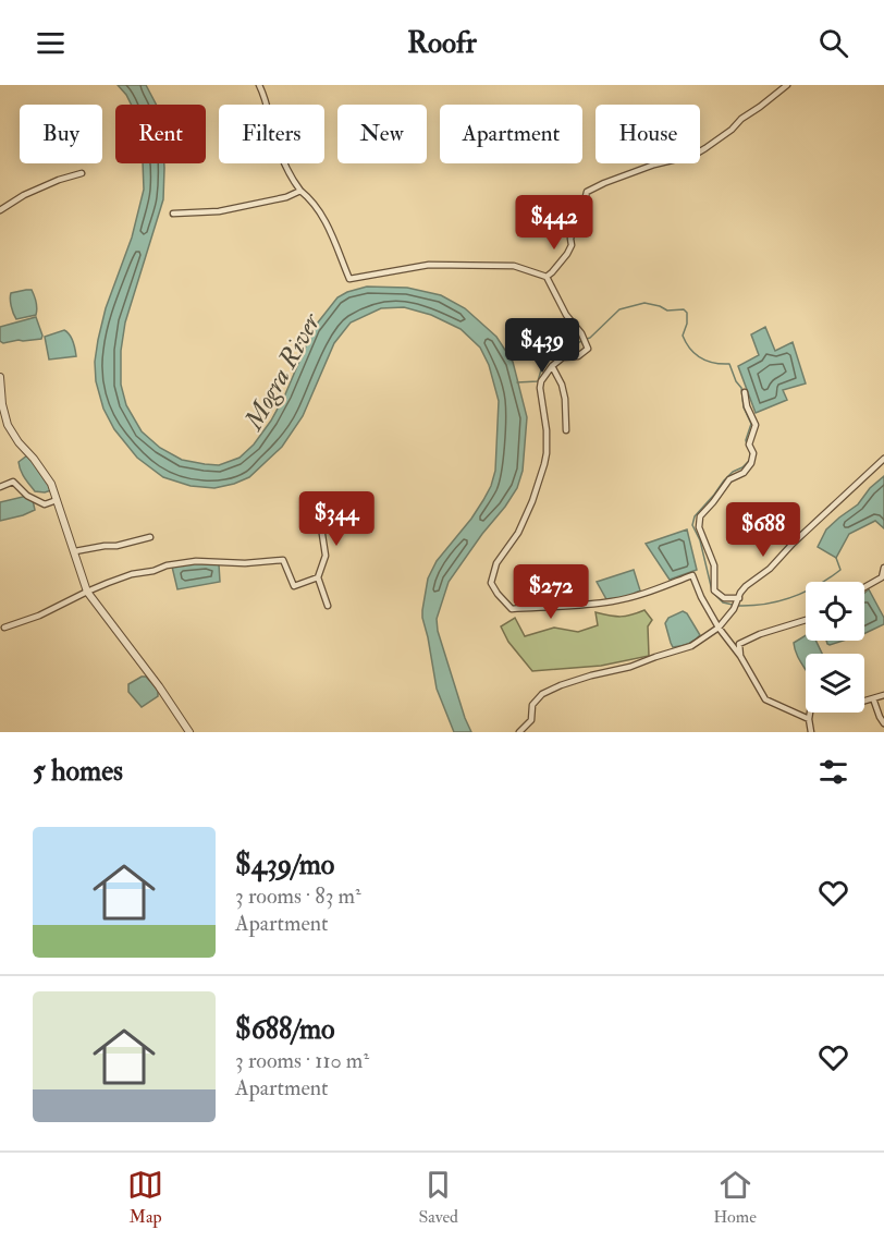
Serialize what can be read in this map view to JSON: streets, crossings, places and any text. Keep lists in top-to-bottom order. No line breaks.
{"water":["Mogra River"],"page":{"header":"Roofr","chip":["Buy","Rent","Filters","New","Apartment","House"],"price":["$442","$439","$344","$688","$272"],"heading":"5 homes","list":[{"name":"$439/mo","note":"3 rooms · 83 m² · Apartment"},{"name":"$688/mo","note":"3 rooms · 110 m² · Apartment"}],"tabs":["Map","Saved","Home"]}}
